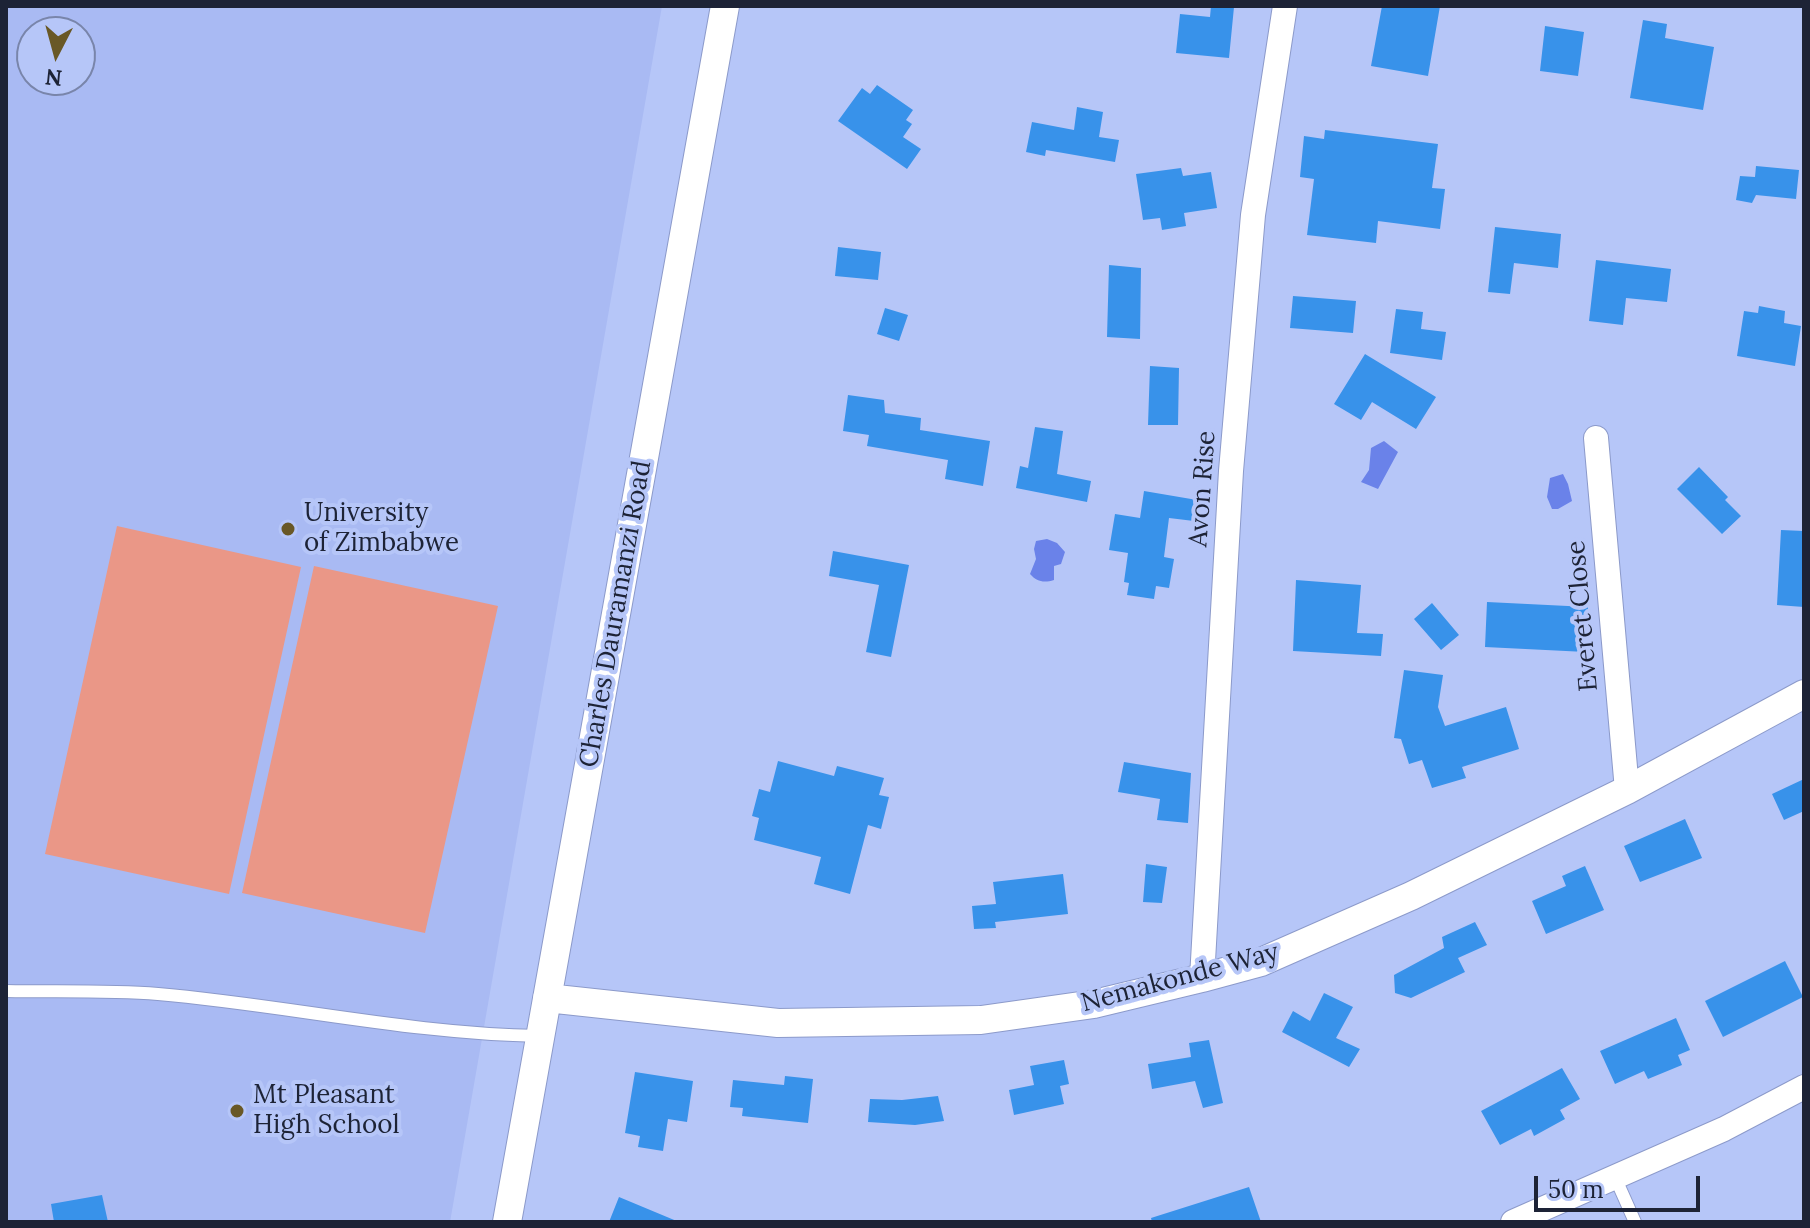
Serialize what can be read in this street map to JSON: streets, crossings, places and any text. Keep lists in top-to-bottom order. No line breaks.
{"streets":{"street":["Avon Rise","Charles Dauramanzi Road","Everet Close","Nemakonde Way"]},"crossings":[["Avon Rise","Nemakonde Way"],["Charles Dauramanzi Road","Nemakonde Way"],["Everet Close","Nemakonde Way"]],"places":["University of Zimbabwe","Mt Pleasant High School"],"scale_bar":"50 m","north":"bottom"}
